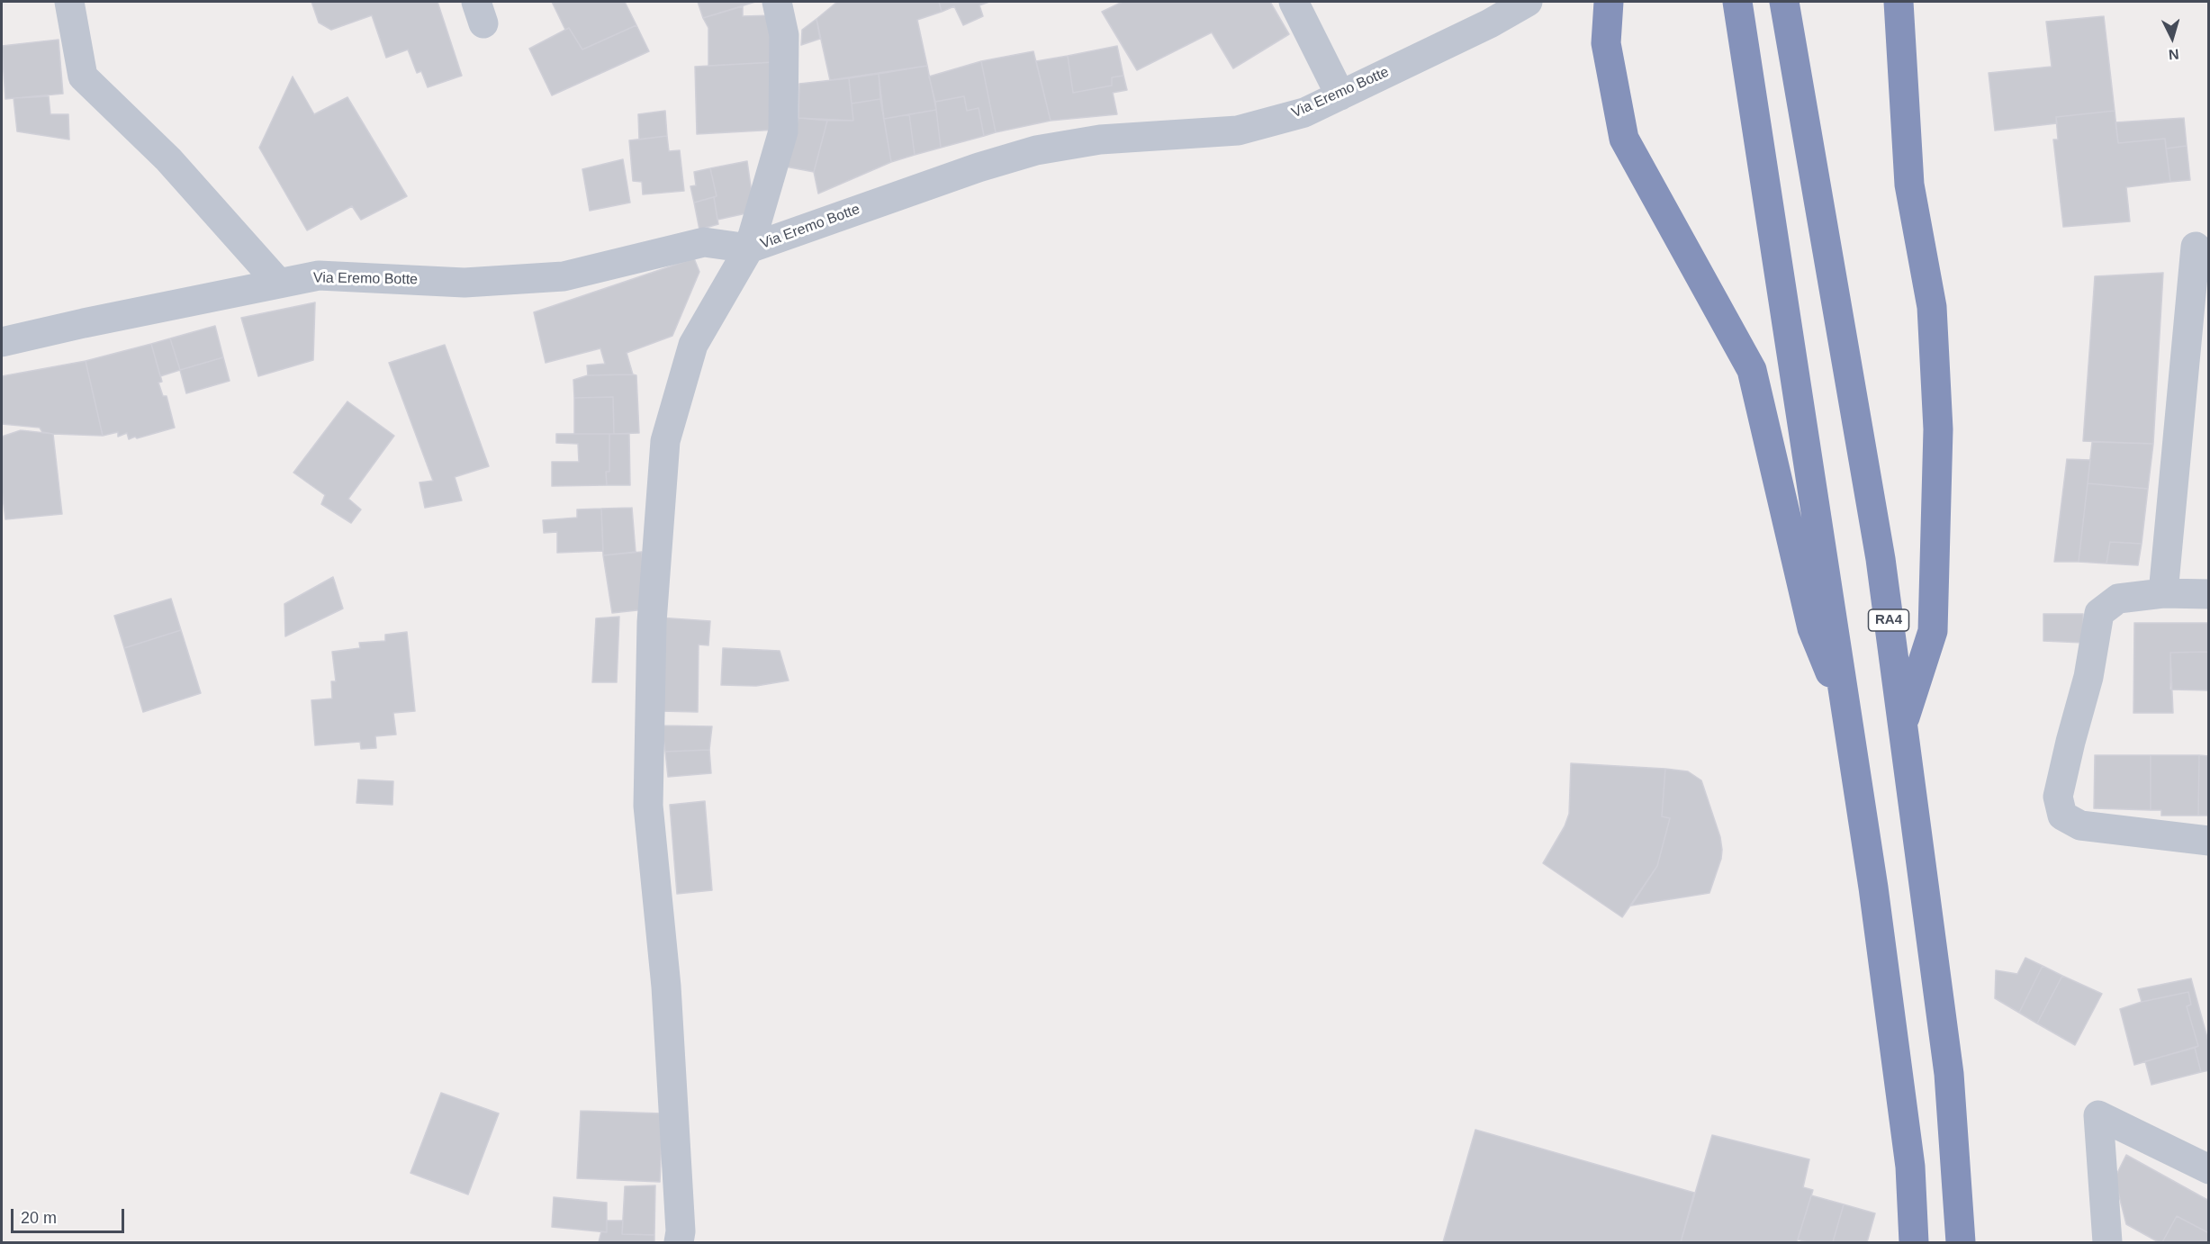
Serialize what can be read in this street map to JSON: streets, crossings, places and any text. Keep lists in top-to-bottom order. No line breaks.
{"streets":{"highway":["RA4"],"street":["Via Eremo Botte"]},"scale_bar":"20 m","north":"bottom"}
